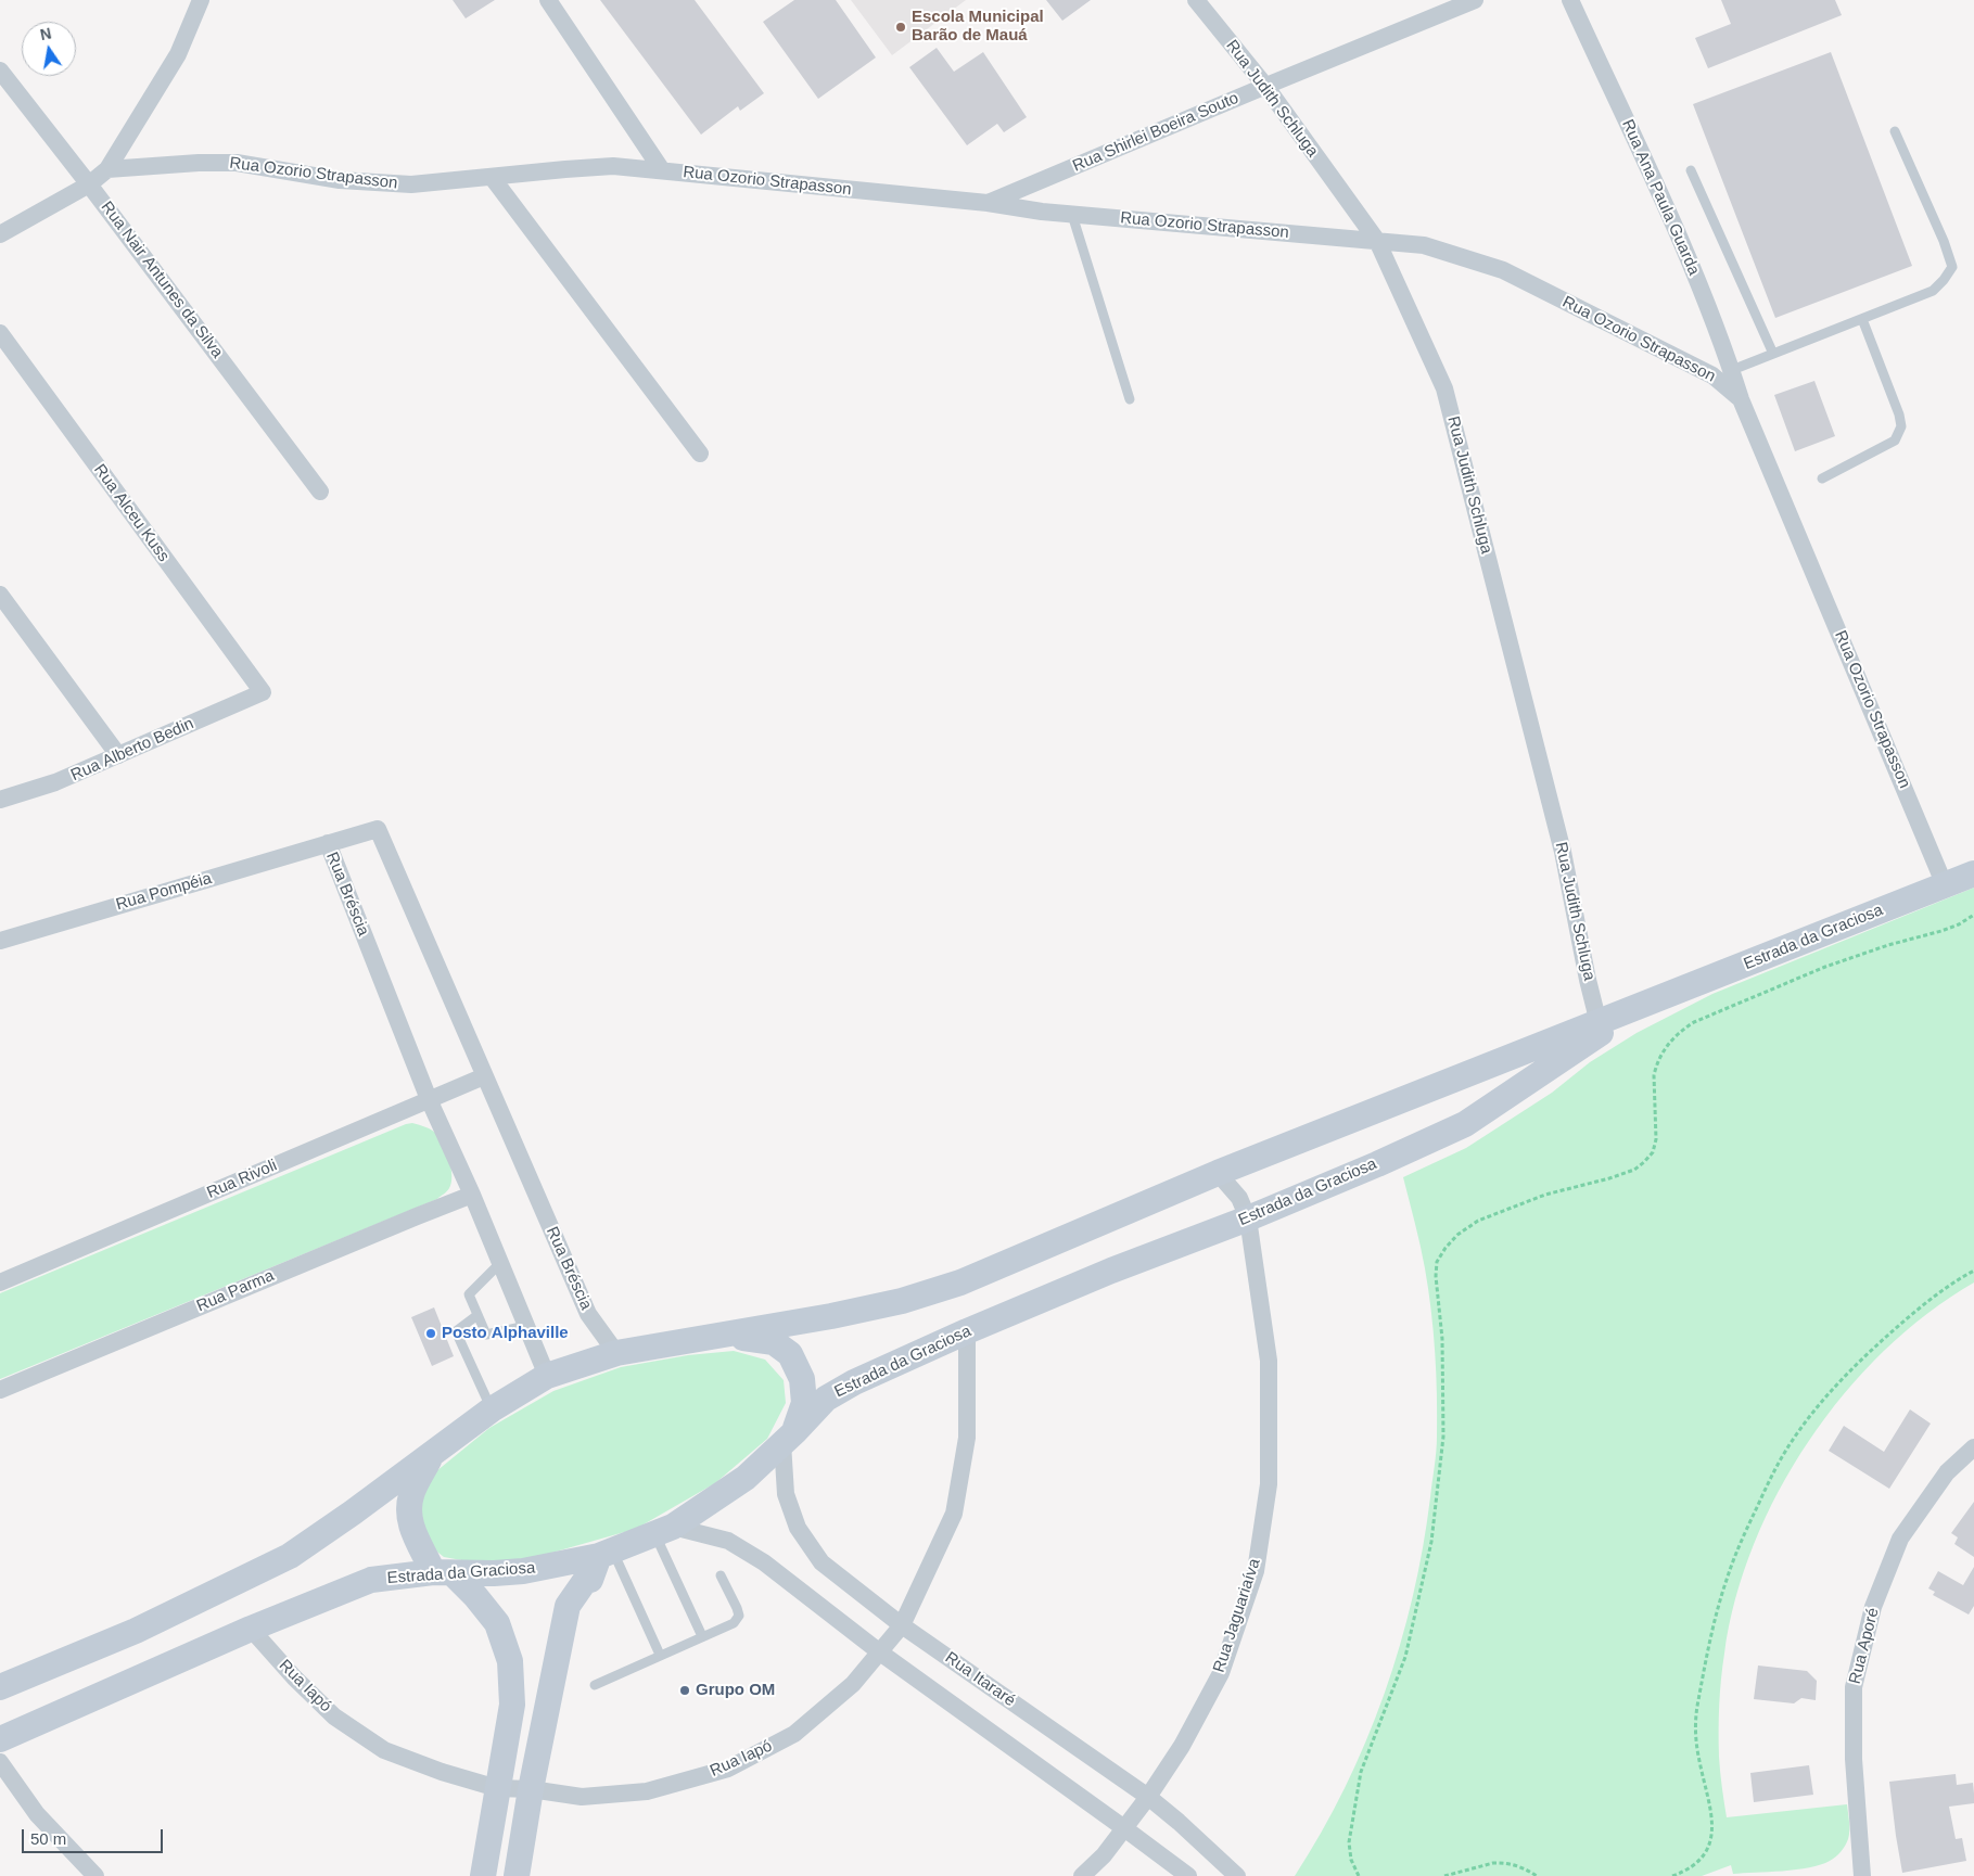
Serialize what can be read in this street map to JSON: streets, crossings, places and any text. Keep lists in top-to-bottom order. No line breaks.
{"streets":{"main road":["Estrada da Graciosa"],"street":["Rua Judith Schluga","Rua Shirlei Boeira Souto","Rua Ozorio Strapasson","Rua Ana Paula Guarda","Rua Nair Antunes da Silva","Rua Alceu Kuss","Rua Alberto Bedin","Rua Pompéia","Rua Bréscia","Rua Rivoli","Rua Parma","Rua Jaguariaíva","Rua Aporé","Rua Itararé","Rua Iapó"]},"crossings":[["Rua Judith Schluga","Rua Shirlei Boeira Souto"],["Rua Judith Schluga","Rua Ozorio Strapasson"],["Rua Judith Schluga","Estrada da Graciosa"],["Rua Shirlei Boeira Souto","Rua Ozorio Strapasson"],["Rua Ozorio Strapasson","Rua Ana Paula Guarda"],["Rua Ozorio Strapasson","Estrada da Graciosa"],["Rua Alceu Kuss","Rua Alberto Bedin"],["Rua Pompéia","Rua Bréscia"],["Rua Bréscia","Estrada da Graciosa"],["Rua Bréscia","Rua Rivoli"],["Rua Bréscia","Rua Parma"],["Estrada da Graciosa","Rua Jaguariaíva"],["Estrada da Graciosa","Rua Itararé"],["Estrada da Graciosa","Rua Iapó"],["Rua Jaguariaíva","Rua Itararé"],["Rua Itararé","Rua Iapó"]],"places":["Escola Municipal Barão de Mauá","Posto Alphaville","Grupo OM"],"scale_bar":"50 m","north":"top"}
